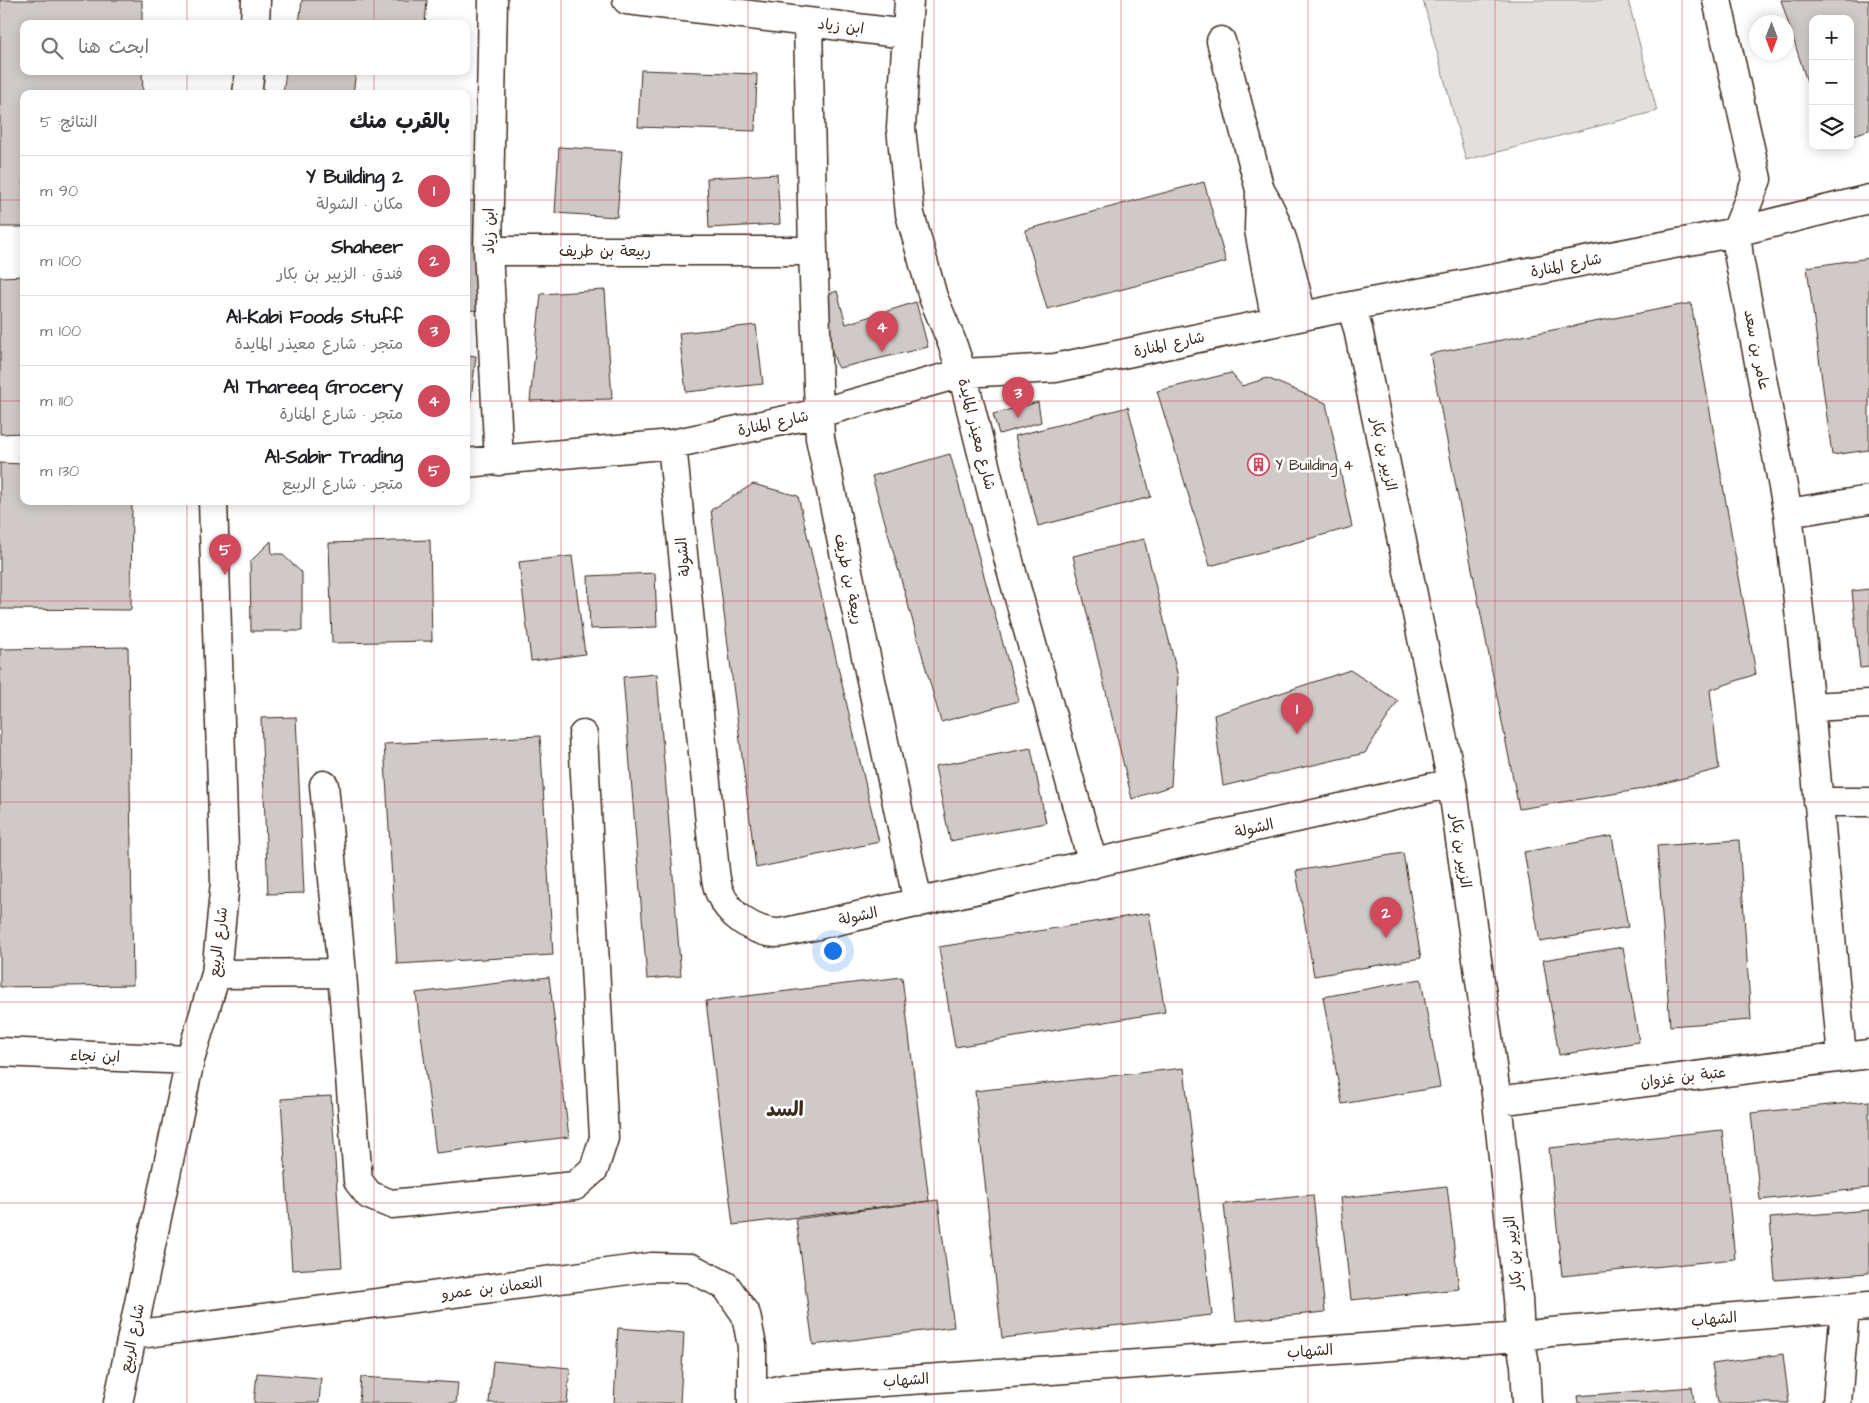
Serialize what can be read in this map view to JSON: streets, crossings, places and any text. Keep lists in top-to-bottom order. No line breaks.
{"streets":{"street":["ابن زياد","ربيعة بن طريف","شارع المنارة","عامر بن سعد","شارع معيذر المايدة","الزبير بن بكار","الشولة","شارع الربيع","ابن نجاء","عتبة بن غزوان","النعمان بن عمرو","الشهاب"]},"crossings":[["ابن زياد","ربيعة بن طريف"],["ابن زياد","شارع المنارة"],["ابن زياد","شارع معيذر المايدة"],["ربيعة بن طريف","شارع المنارة"],["ربيعة بن طريف","الشولة"],["شارع المنارة","عامر بن سعد"],["شارع المنارة","شارع معيذر المايدة"],["شارع المنارة","الزبير بن بكار"],["شارع المنارة","الشولة"],["عامر بن سعد","عتبة بن غزوان"],["شارع معيذر المايدة","الشولة"],["الزبير بن بكار","الشولة"],["الزبير بن بكار","عتبة بن غزوان"],["الزبير بن بكار","الشهاب"],["شارع الربيع","ابن نجاء"],["شارع الربيع","النعمان بن عمرو"],["النعمان بن عمرو","الشهاب"]],"districts":["السد"],"places":{"building":["Y Building 4"]},"north":"bottom","page":{"map_buttons":["+","−"],"search":"ابحث هنا","heading":["بالقرب منك","النتائج: 5"],"list":[{"mark":"1","name":"Y Building 2","note":"مكان · الشولة","value":"90 m"},{"mark":"2","name":"Shaheer","note":"فندق · الزبير بن بكار","value":"100 m"},{"mark":"3","name":"Al-Kabi Foods Stuff","note":"متجر · شارع معيذر المايدة","value":"100 m"},{"mark":"4","name":"Al Thareeq Grocery","note":"متجر · شارع المنارة","value":"110 m"},{"mark":"5","name":"Al-Sabir Trading","note":"متجر · شارع الربيع","value":"130 m"}],"pins":["4","3","5","1","2"]}}
